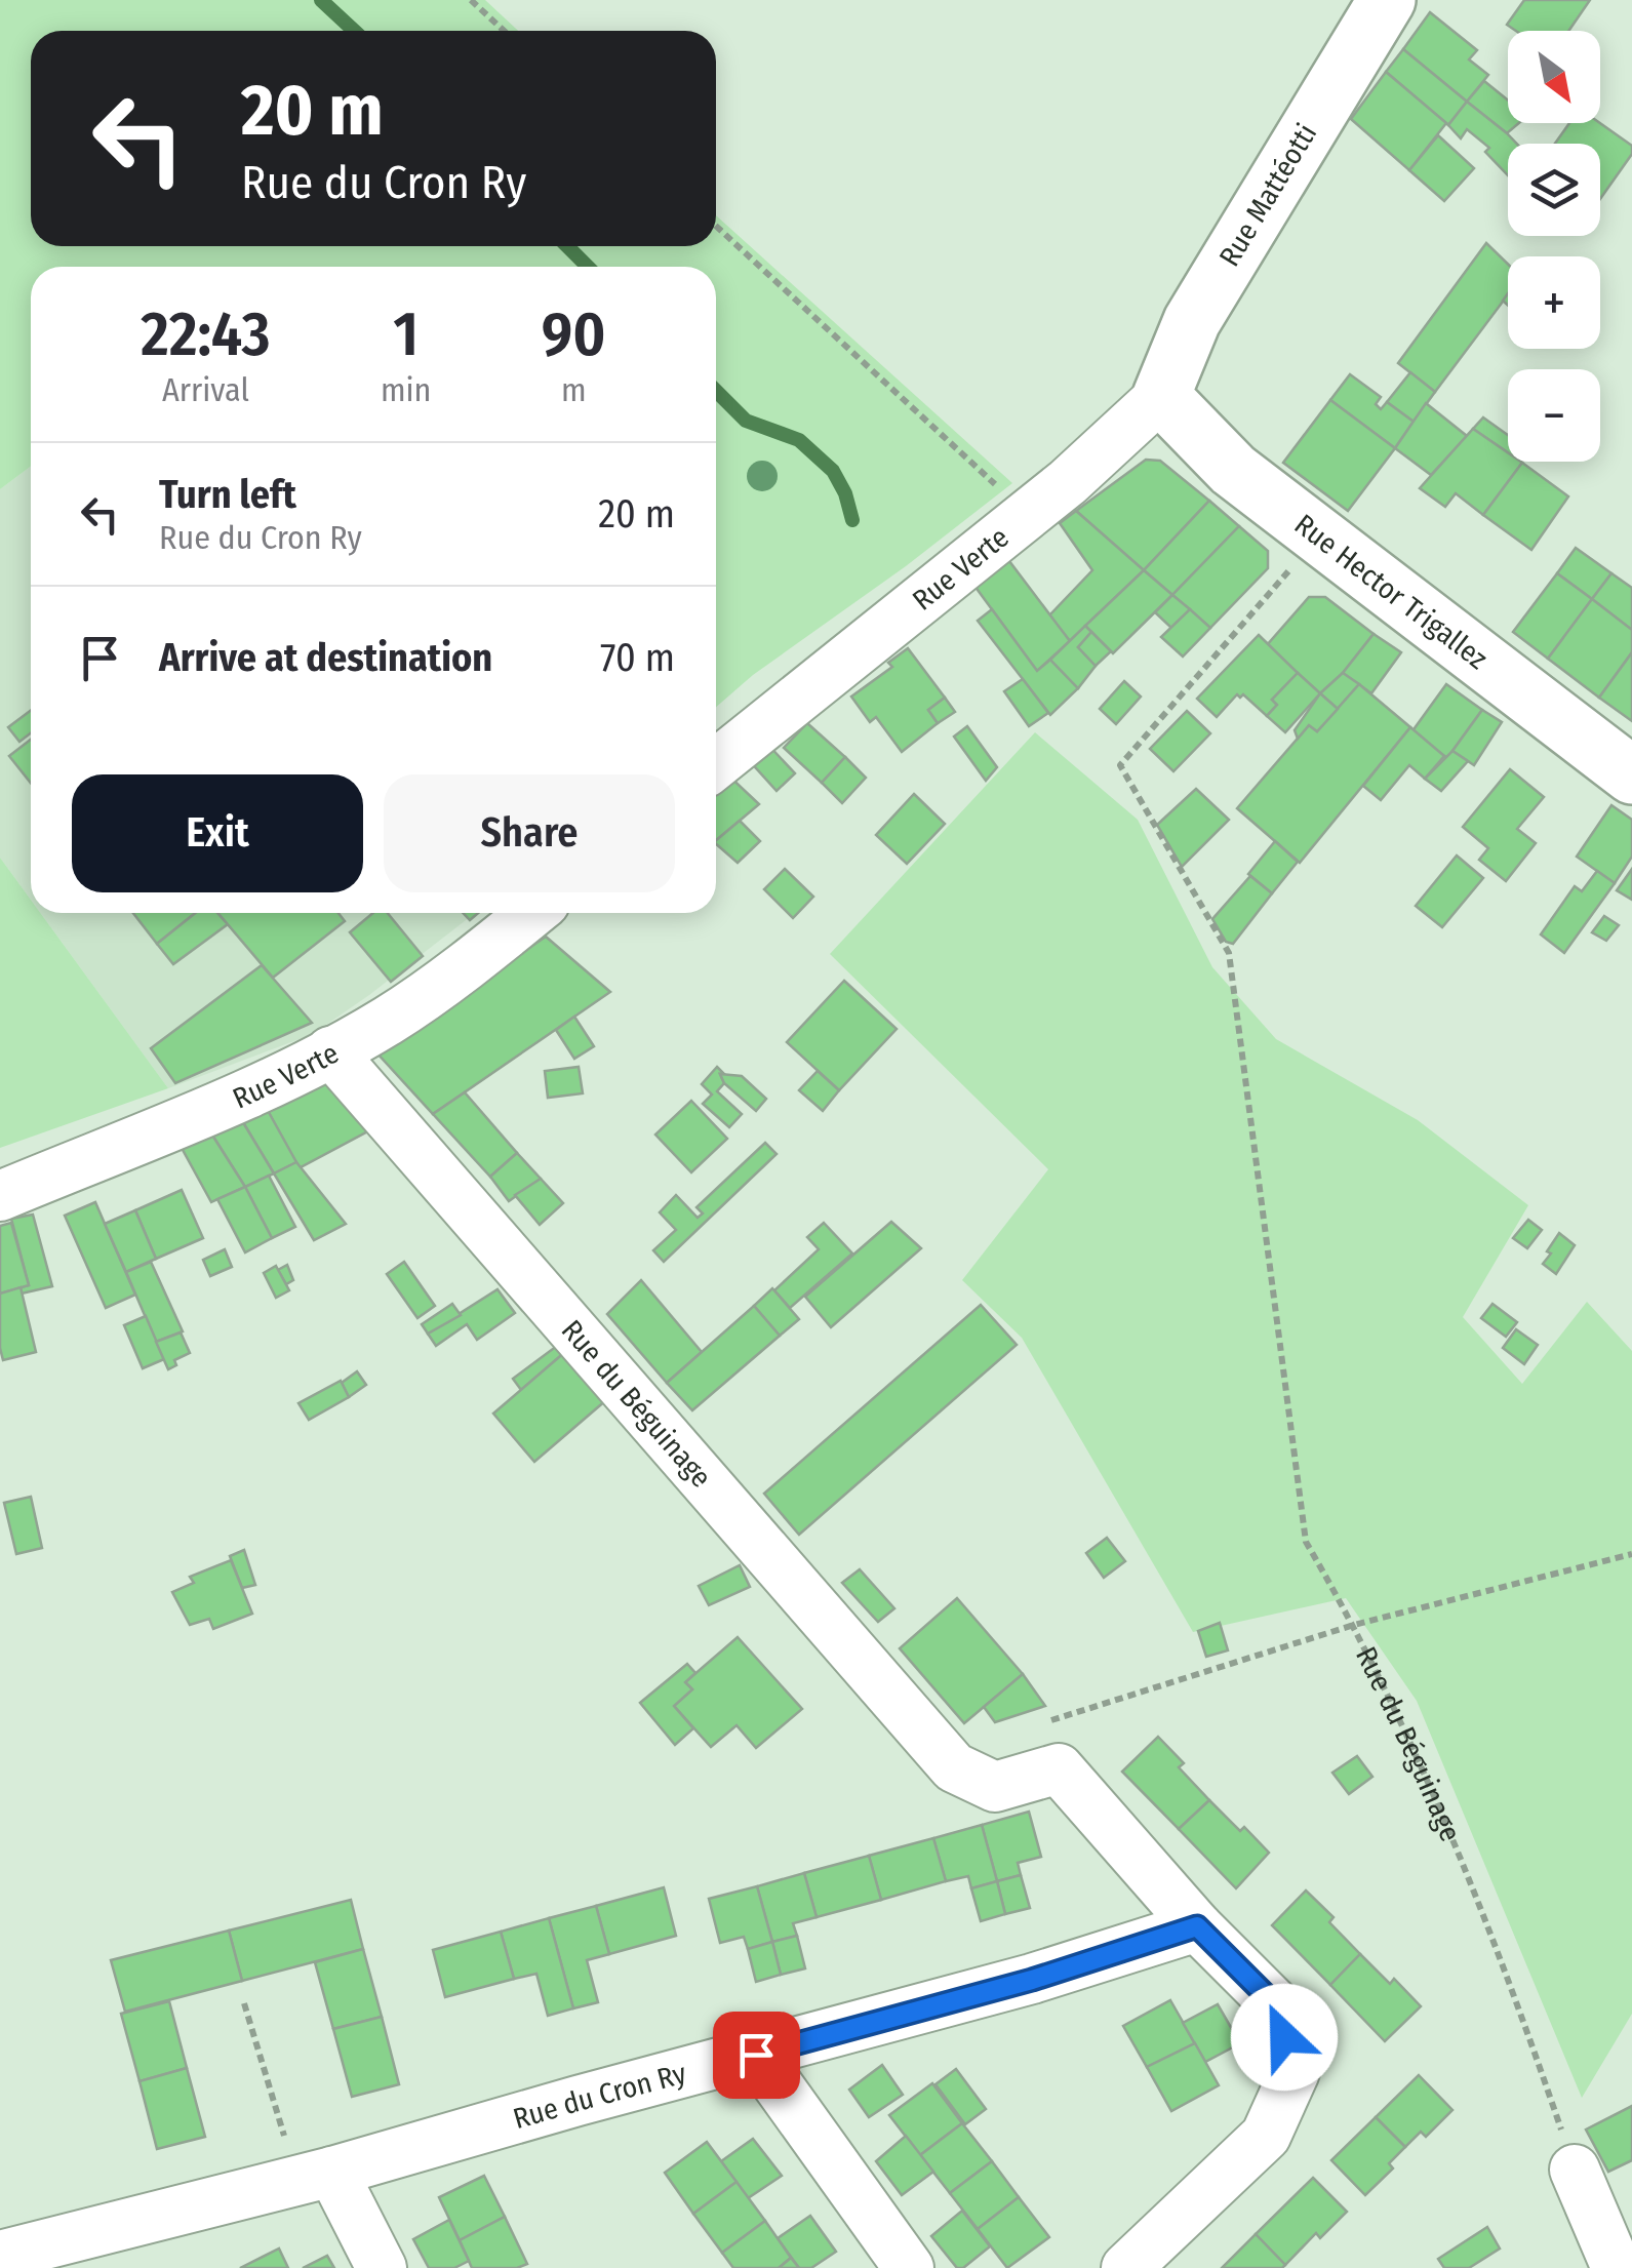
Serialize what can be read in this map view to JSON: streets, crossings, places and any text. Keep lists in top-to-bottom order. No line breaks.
{"streets":{"street":["Rue Mattéotti","Rue Verte","Rue Hector Trigallez","Rue du Béguinage","Rue du Cron Ry"]},"crossings":[["Rue Mattéotti","Rue Verte"],["Rue Mattéotti","Rue Hector Trigallez"],["Rue Verte","Rue Hector Trigallez"],["Rue Verte","Rue du Béguinage"]],"north":"bottom right","page":{"map_buttons":["+","−"],"turn":["20 m","Rue du Cron Ry"],"eta":["22:43","Arrival","1","min","90","m"],"list":[{"name":"Turn left","note":"Rue du Cron Ry","value":"20 m"},{"name":"Arrive at destination","value":"70 m"}],"buttons":["Exit","Share"]}}
